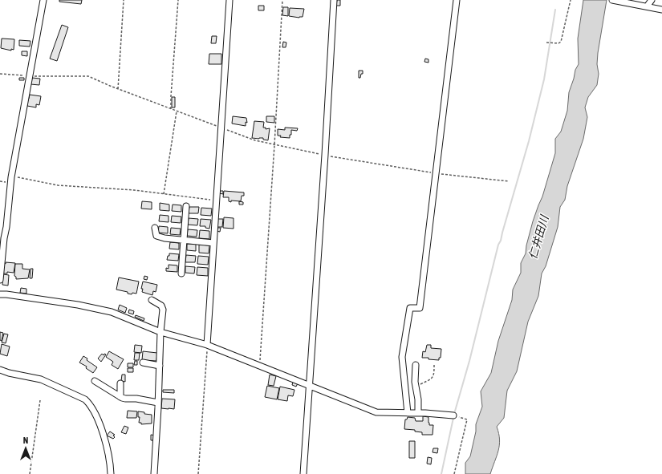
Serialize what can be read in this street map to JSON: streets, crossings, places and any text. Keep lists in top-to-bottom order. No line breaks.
{"water":["仁井田川"],"north":"top"}
